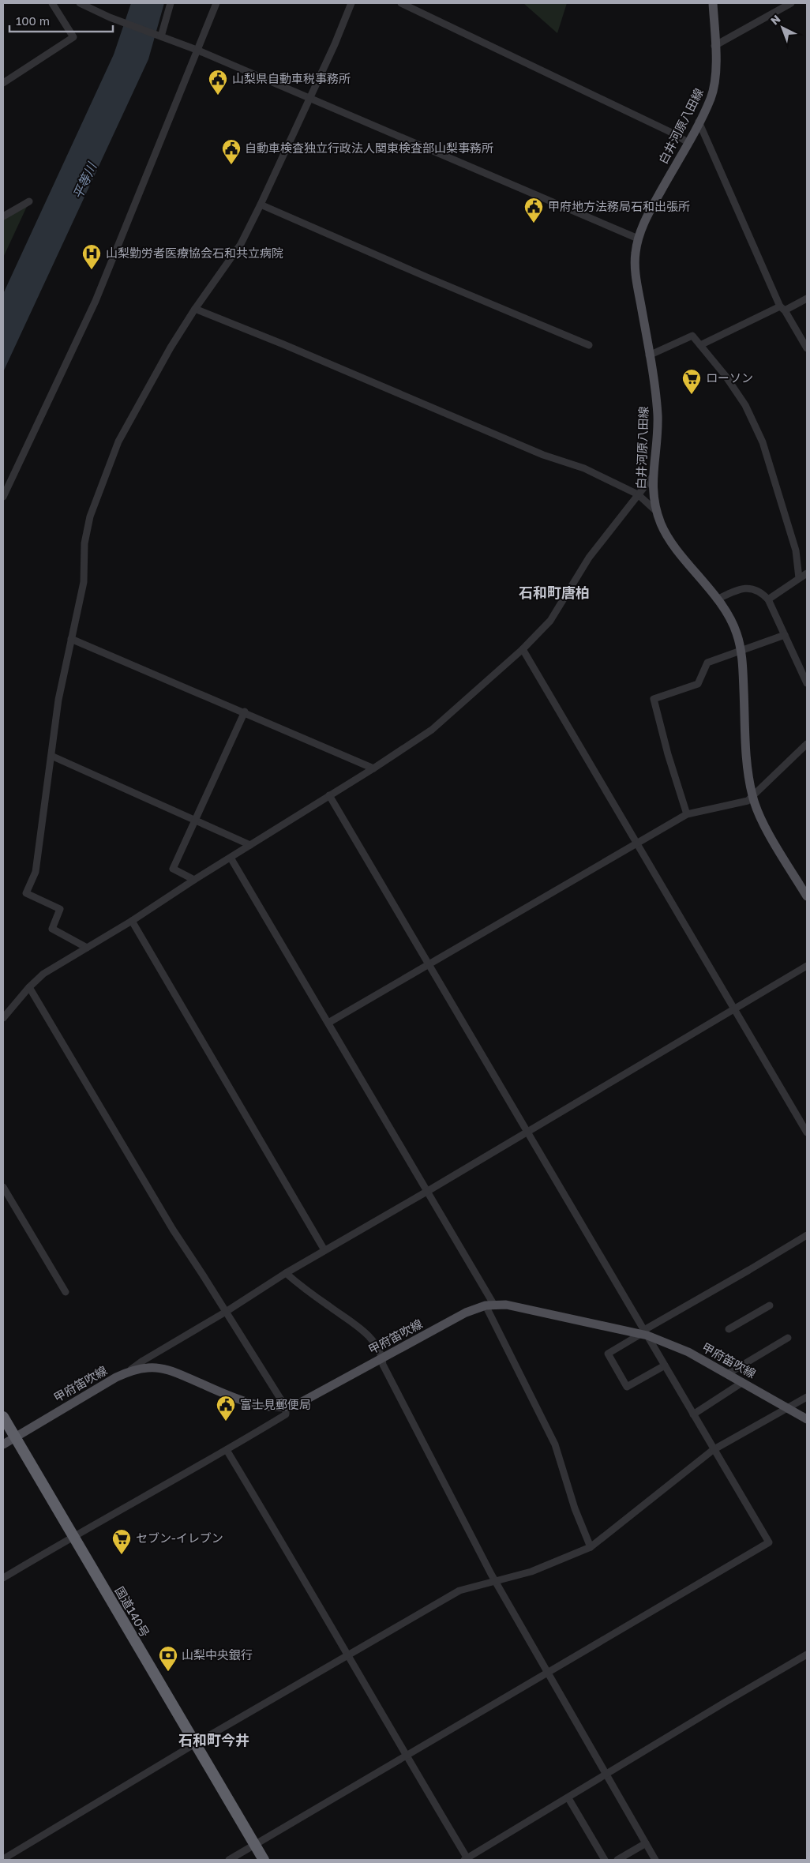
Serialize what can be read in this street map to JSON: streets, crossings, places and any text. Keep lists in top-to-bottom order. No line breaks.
{"streets":{"highway":["国道140号"],"main road":["白井河原八田線","甲府笛吹線"]},"crossings":[["甲府笛吹線","国道140号"]],"districts":["石和町唐柏","石和町今井"],"water":["平等川"],"places":{"public building":["山梨県自動車税事務所","自動車検査独立行政法人関東検査部山梨事務所","甲府地方法務局石和出張所","富士見郵便局"],"hospital":["山梨勤労者医療協会石和共立病院"],"supermarket":["ローソン","セブン-イレブン"],"bank":["山梨中央銀行"]},"scale_bar":"100 m","north":"top left"}
